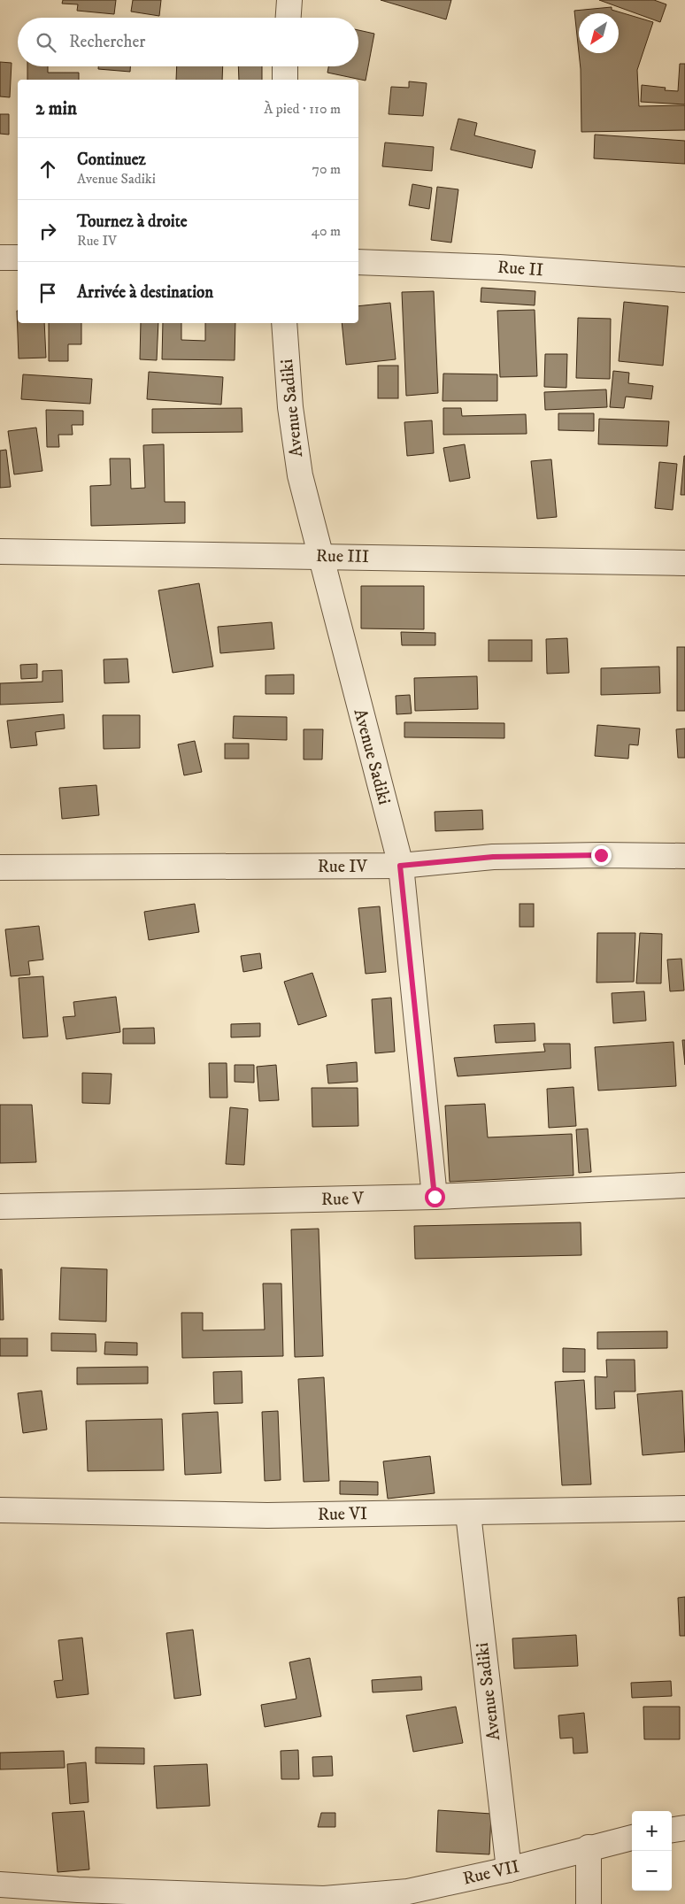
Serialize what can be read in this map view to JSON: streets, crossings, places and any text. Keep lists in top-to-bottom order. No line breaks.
{"streets":{"street":["Rue II","Avenue Sadiki","Rue III","Rue IV","Rue V","Rue VI","Rue VII"]},"crossings":[["Avenue Sadiki","Rue III"],["Avenue Sadiki","Rue IV"],["Avenue Sadiki","Rue V"],["Avenue Sadiki","Rue VI"],["Avenue Sadiki","Rue VII"]],"north":"bottom left","page":{"search":"Rechercher","heading":["2 min","À pied · 110 m"],"list":[["Continuez","Avenue Sadiki","70 m"],["Tournez à droite","Rue IV","40 m"],"Arrivée à destination"],"map_buttons":["+","−"]}}
